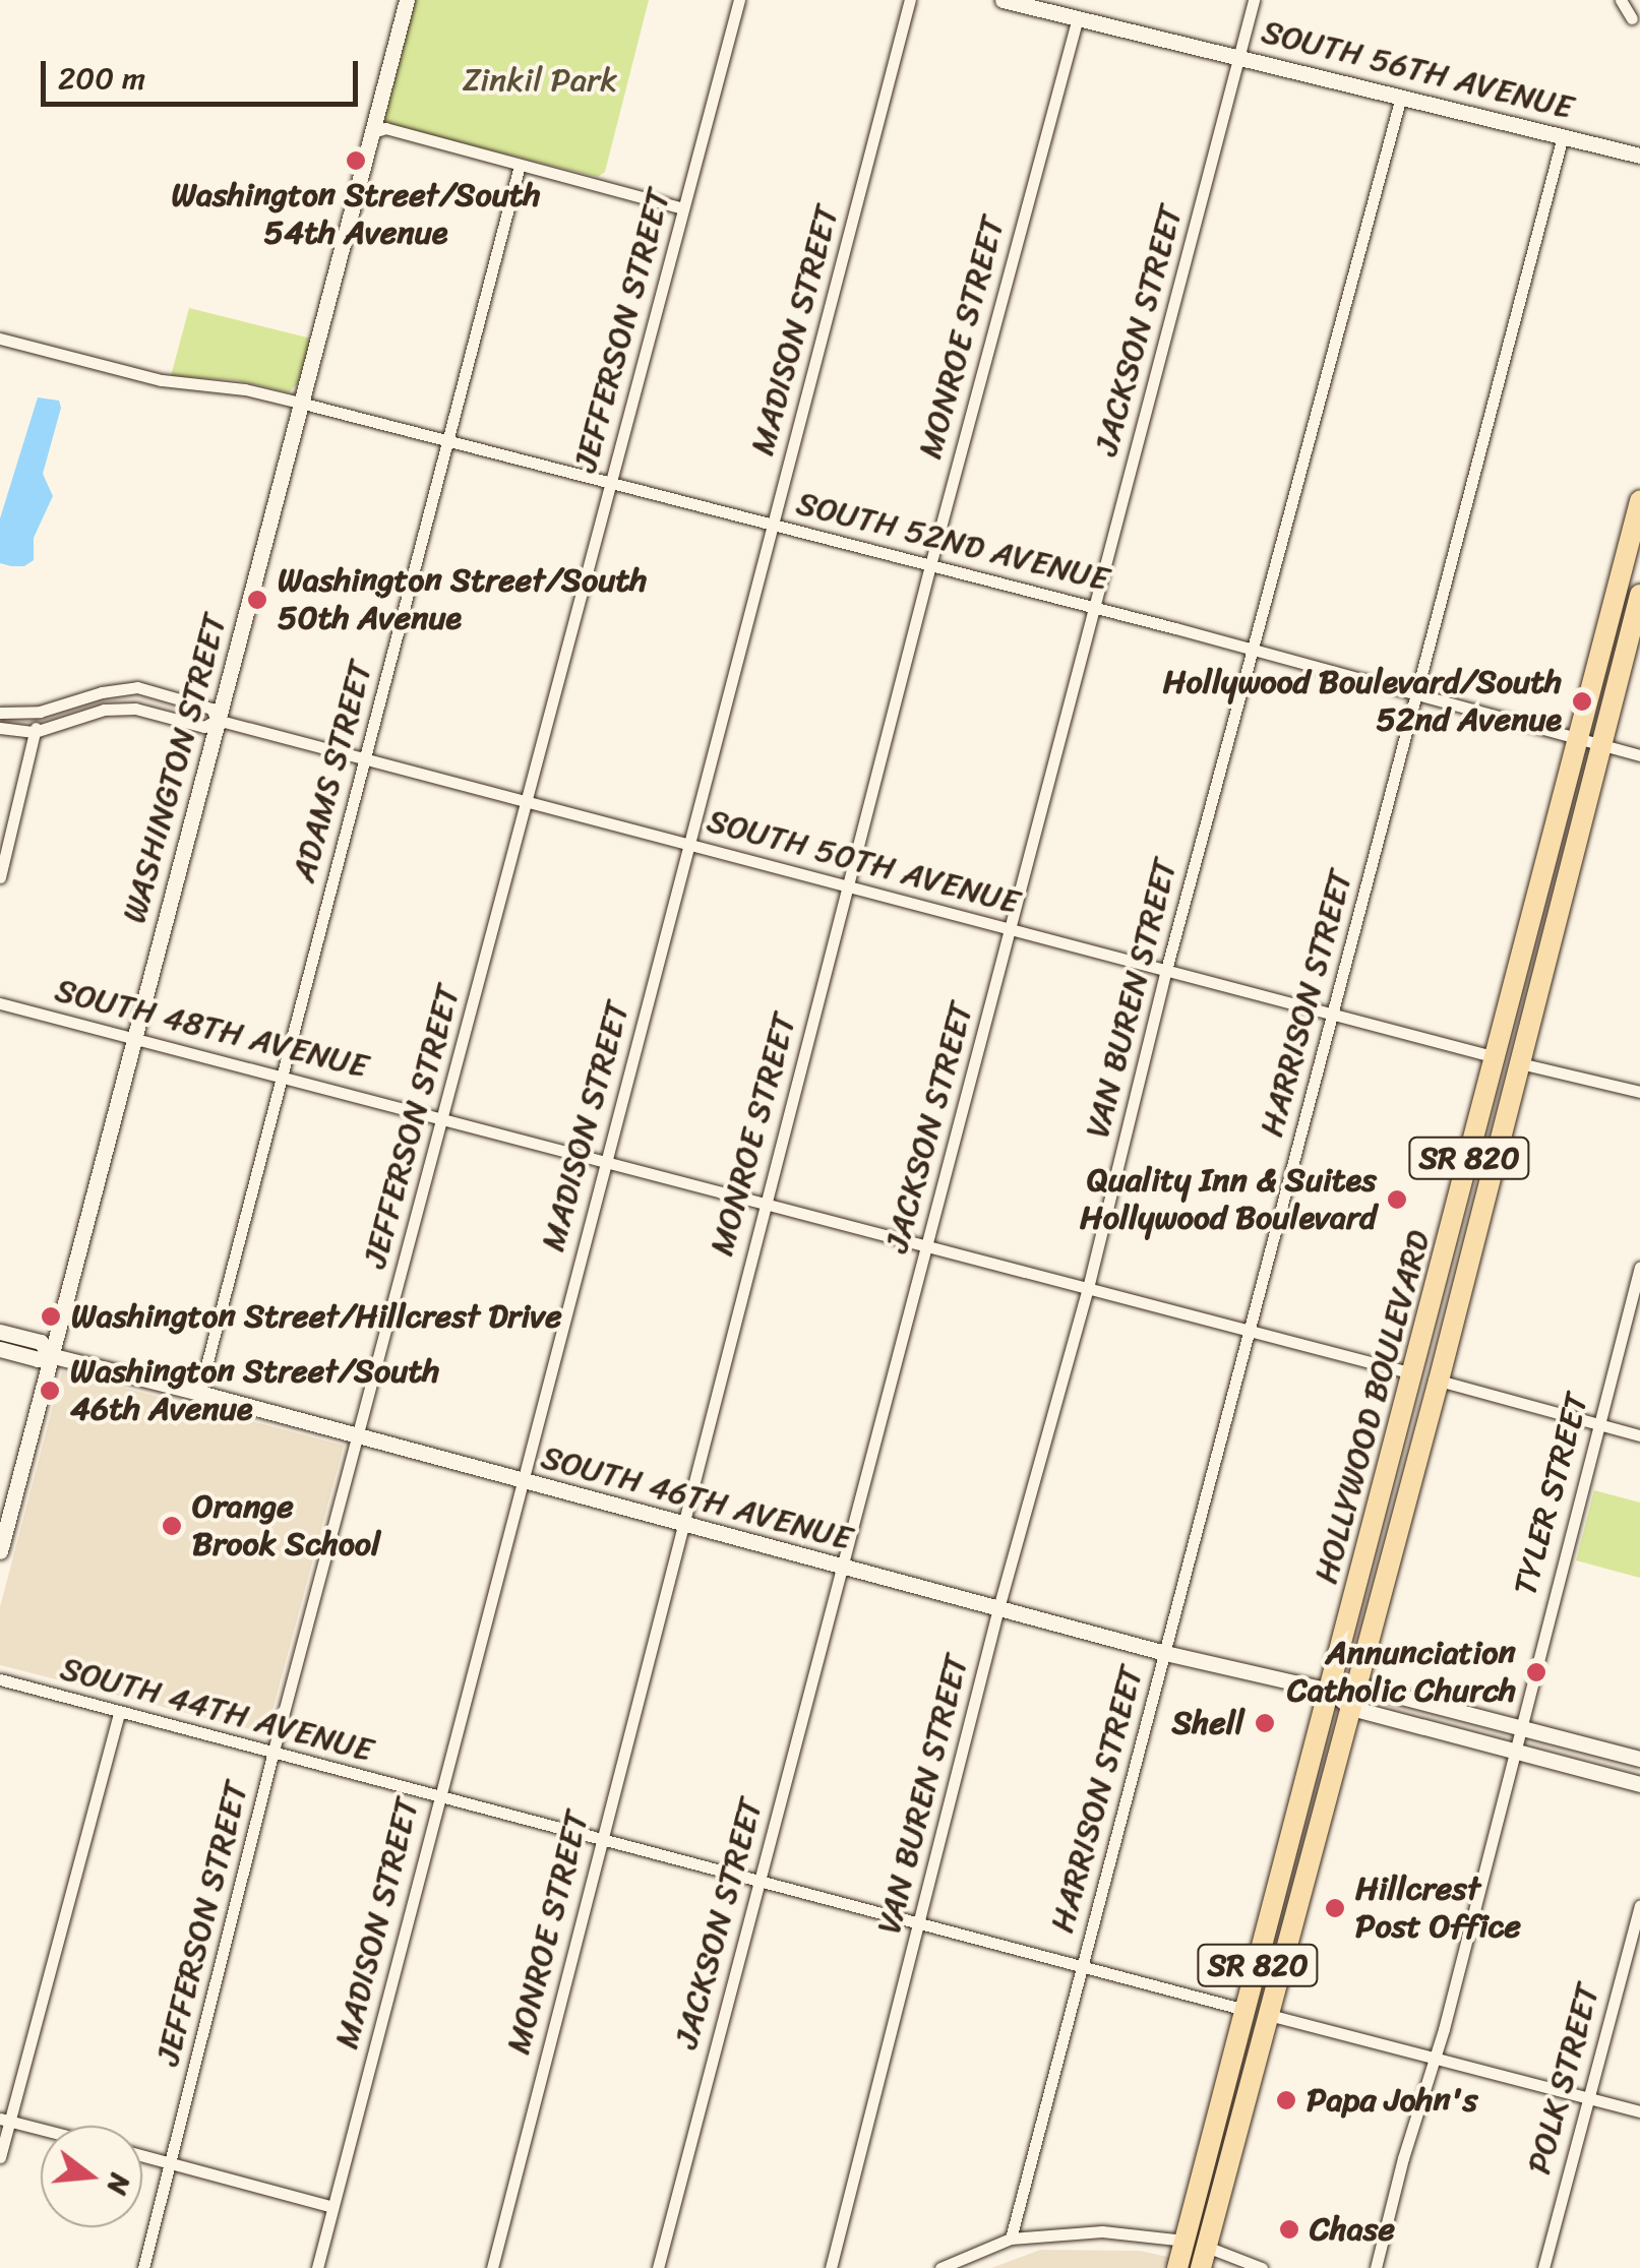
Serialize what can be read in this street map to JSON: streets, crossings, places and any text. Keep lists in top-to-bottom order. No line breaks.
{"streets":{"highway":["SR 820","HOLLYWOOD BOULEVARD"],"street":["SOUTH 56TH AVENUE","JEFFERSON STREET","MADISON STREET","JACKSON STREET","MONROE STREET","SOUTH 52ND AVENUE","WASHINGTON STREET","ADAMS STREET","SOUTH 50TH AVENUE","VAN BUREN STREET","HARRISON STREET","SOUTH 48TH AVENUE","TYLER STREET","SOUTH 46TH AVENUE","SOUTH 44TH AVENUE","POLK STREET"]},"crossings":[["SOUTH 56TH AVENUE","JACKSON STREET"],["SOUTH 56TH AVENUE","MONROE STREET"],["SOUTH 56TH AVENUE","VAN BUREN STREET"],["SOUTH 56TH AVENUE","HARRISON STREET"],["JEFFERSON STREET","SOUTH 52ND AVENUE"],["JEFFERSON STREET","SOUTH 50TH AVENUE"],["JEFFERSON STREET","SOUTH 48TH AVENUE"],["JEFFERSON STREET","SOUTH 46TH AVENUE"],["JEFFERSON STREET","SOUTH 44TH AVENUE"],["MADISON STREET","SOUTH 52ND AVENUE"],["MADISON STREET","SOUTH 50TH AVENUE"],["MADISON STREET","SOUTH 48TH AVENUE"],["MADISON STREET","SOUTH 46TH AVENUE"],["MADISON STREET","SOUTH 44TH AVENUE"],["JACKSON STREET","SOUTH 52ND AVENUE"],["JACKSON STREET","SOUTH 50TH AVENUE"],["JACKSON STREET","SOUTH 48TH AVENUE"],["JACKSON STREET","SOUTH 46TH AVENUE"],["JACKSON STREET","SOUTH 44TH AVENUE"],["MONROE STREET","SOUTH 52ND AVENUE"],["MONROE STREET","SOUTH 50TH AVENUE"],["MONROE STREET","SOUTH 48TH AVENUE"],["MONROE STREET","SOUTH 46TH AVENUE"],["MONROE STREET","SOUTH 44TH AVENUE"],["SOUTH 52ND AVENUE","WASHINGTON STREET"],["SOUTH 52ND AVENUE","ADAMS STREET"],["SOUTH 52ND AVENUE","VAN BUREN STREET"],["SOUTH 52ND AVENUE","HARRISON STREET"],["SOUTH 52ND AVENUE","HOLLYWOOD BOULEVARD"],["WASHINGTON STREET","SOUTH 50TH AVENUE"],["WASHINGTON STREET","SOUTH 48TH AVENUE"],["WASHINGTON STREET","SOUTH 46TH AVENUE"],["ADAMS STREET","SOUTH 50TH AVENUE"],["ADAMS STREET","SOUTH 48TH AVENUE"],["ADAMS STREET","SOUTH 46TH AVENUE"],["SOUTH 50TH AVENUE","VAN BUREN STREET"],["SOUTH 50TH AVENUE","HARRISON STREET"],["SOUTH 50TH AVENUE","HOLLYWOOD BOULEVARD"],["VAN BUREN STREET","SOUTH 48TH AVENUE"],["VAN BUREN STREET","SOUTH 46TH AVENUE"],["VAN BUREN STREET","SOUTH 44TH AVENUE"],["HARRISON STREET","SOUTH 48TH AVENUE"],["HARRISON STREET","SOUTH 46TH AVENUE"],["HARRISON STREET","SOUTH 44TH AVENUE"],["SOUTH 48TH AVENUE","HOLLYWOOD BOULEVARD"],["HOLLYWOOD BOULEVARD","SOUTH 46TH AVENUE"],["HOLLYWOOD BOULEVARD","SOUTH 44TH AVENUE"]],"parks":["Zinkil Park"],"places":["Washington Street/South 54th Avenue","Washington Street/South 50th Avenue","Hollywood Boulevard/South 52nd Avenue","Quality Inn & Suites Hollywood Boulevard","Washington Street/Hillcrest Drive","Washington Street/South 46th Avenue","Orange Brook School","Annunciation Catholic Church","Shell","Hillcrest Post Office","Papa John's","Chase"],"scale_bar":"200 m","north":"right"}
